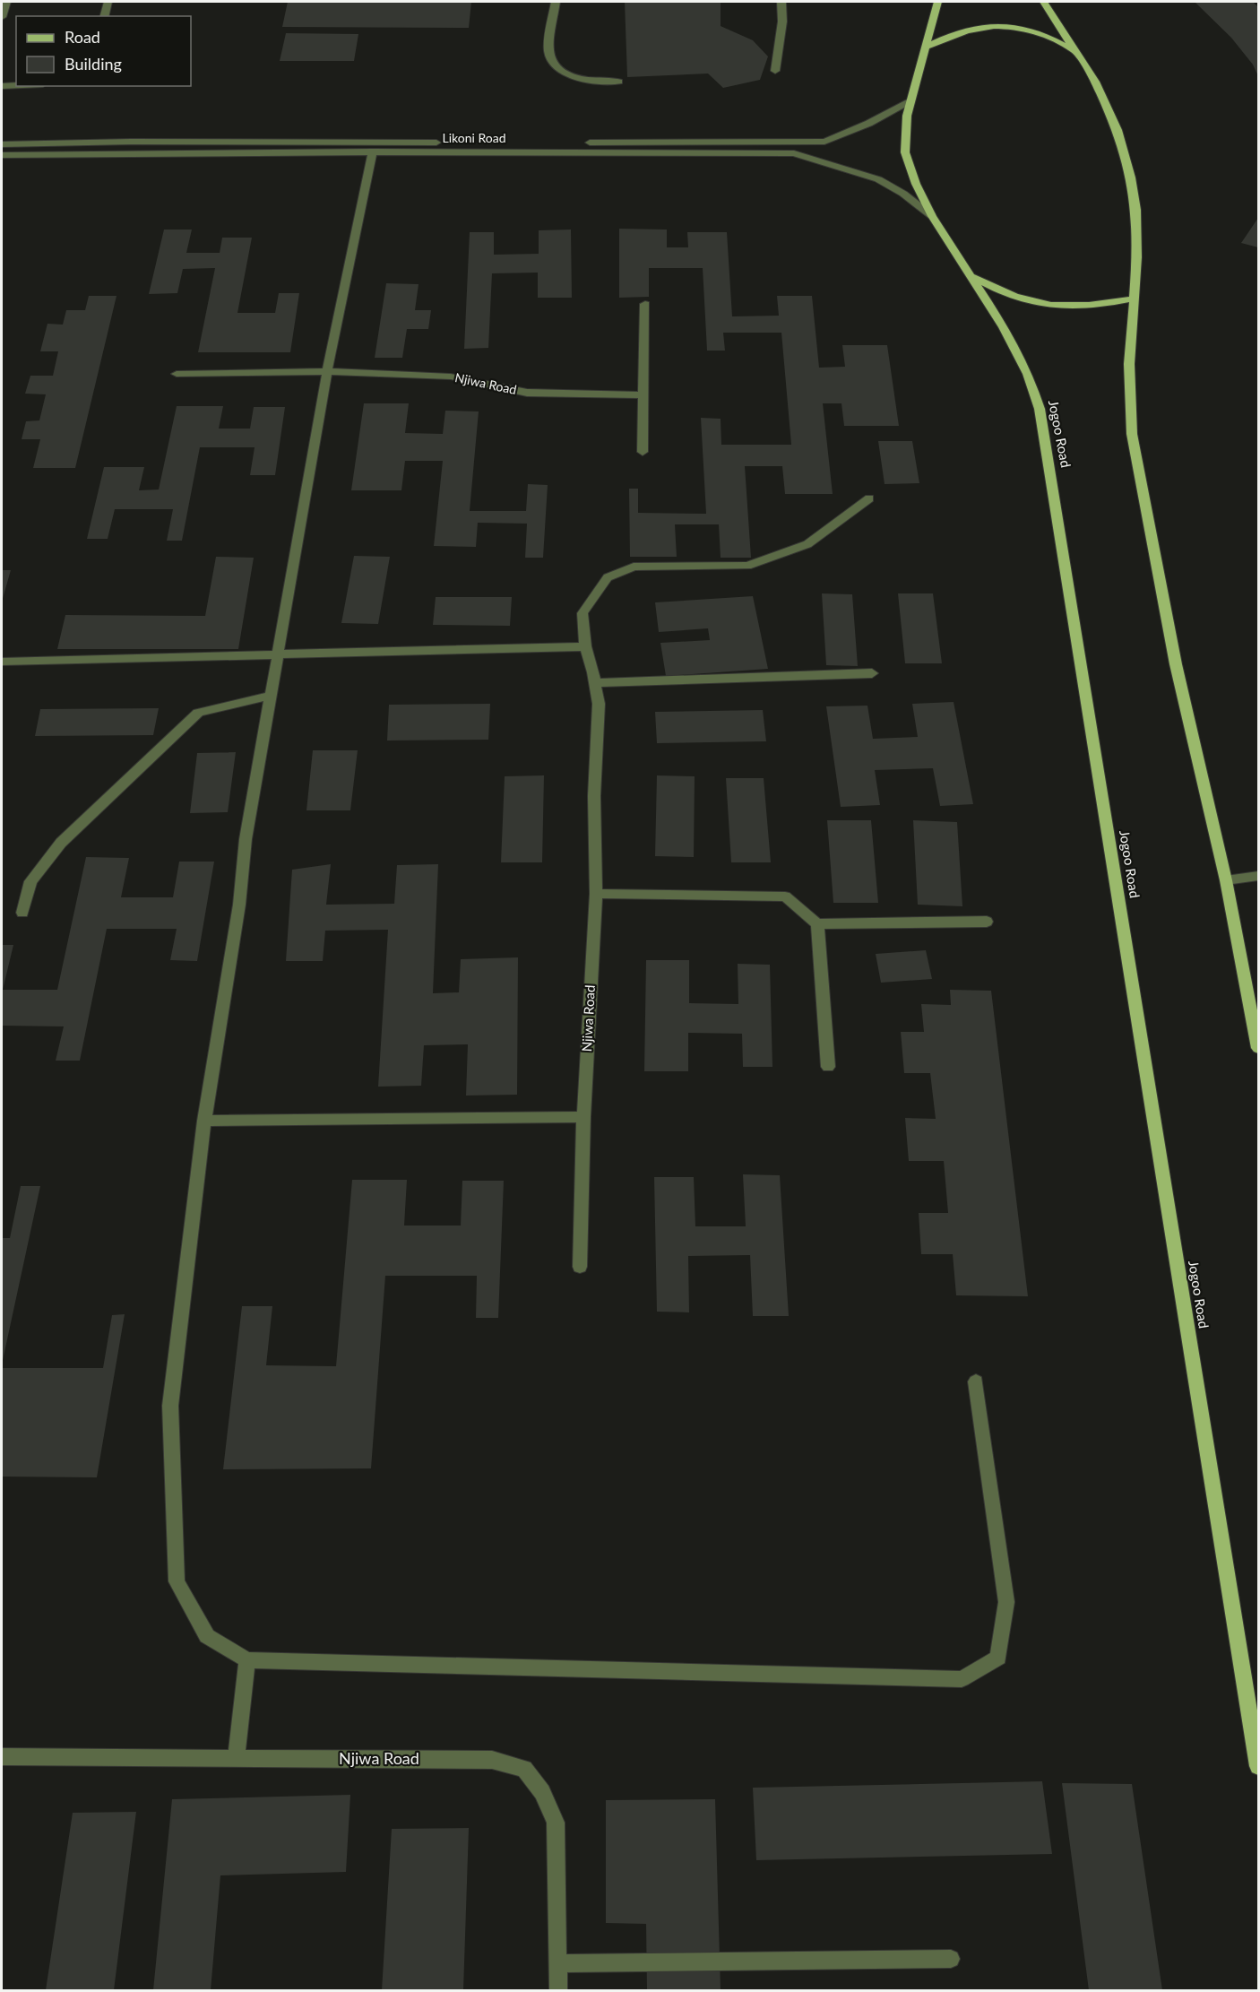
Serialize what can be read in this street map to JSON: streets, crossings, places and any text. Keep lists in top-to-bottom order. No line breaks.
{"streets":{"main road":["Jogoo Road"],"street":["Likoni Road","Njiwa Road"]},"crossings":[["Likoni Road","Jogoo Road"]],"legend":["Road","Building"]}
